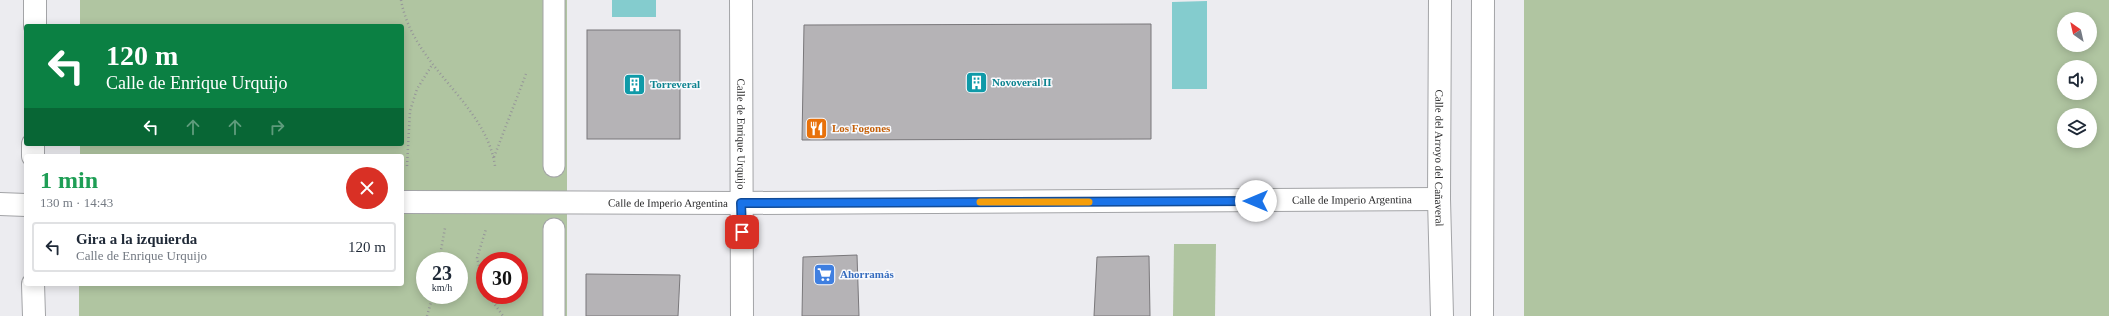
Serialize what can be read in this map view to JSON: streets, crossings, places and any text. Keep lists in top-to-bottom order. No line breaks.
{"streets":{"street":["Calle de Enrique Urquijo","Calle del Arroyo del Cañaveral","Calle de Imperio Argentina"]},"crossings":[["Calle de Enrique Urquijo","Calle de Imperio Argentina"],["Calle del Arroyo del Cañaveral","Calle de Imperio Argentina"]],"places":{"building":["Novoveral II","Torreveral"],"restaurant":["Los Fogones"],"supermarket":["Ahorramás"]},"north":"top left","page":{"turn":["120 m","Calle de Enrique Urquijo"],"heading":["1 min","130 m · 14:43"],"list":[{"name":"Gira a la izquierda","note":"Calle de Enrique Urquijo","value":"120 m"}],"speed":"23 km/h","limit":"30"}}
